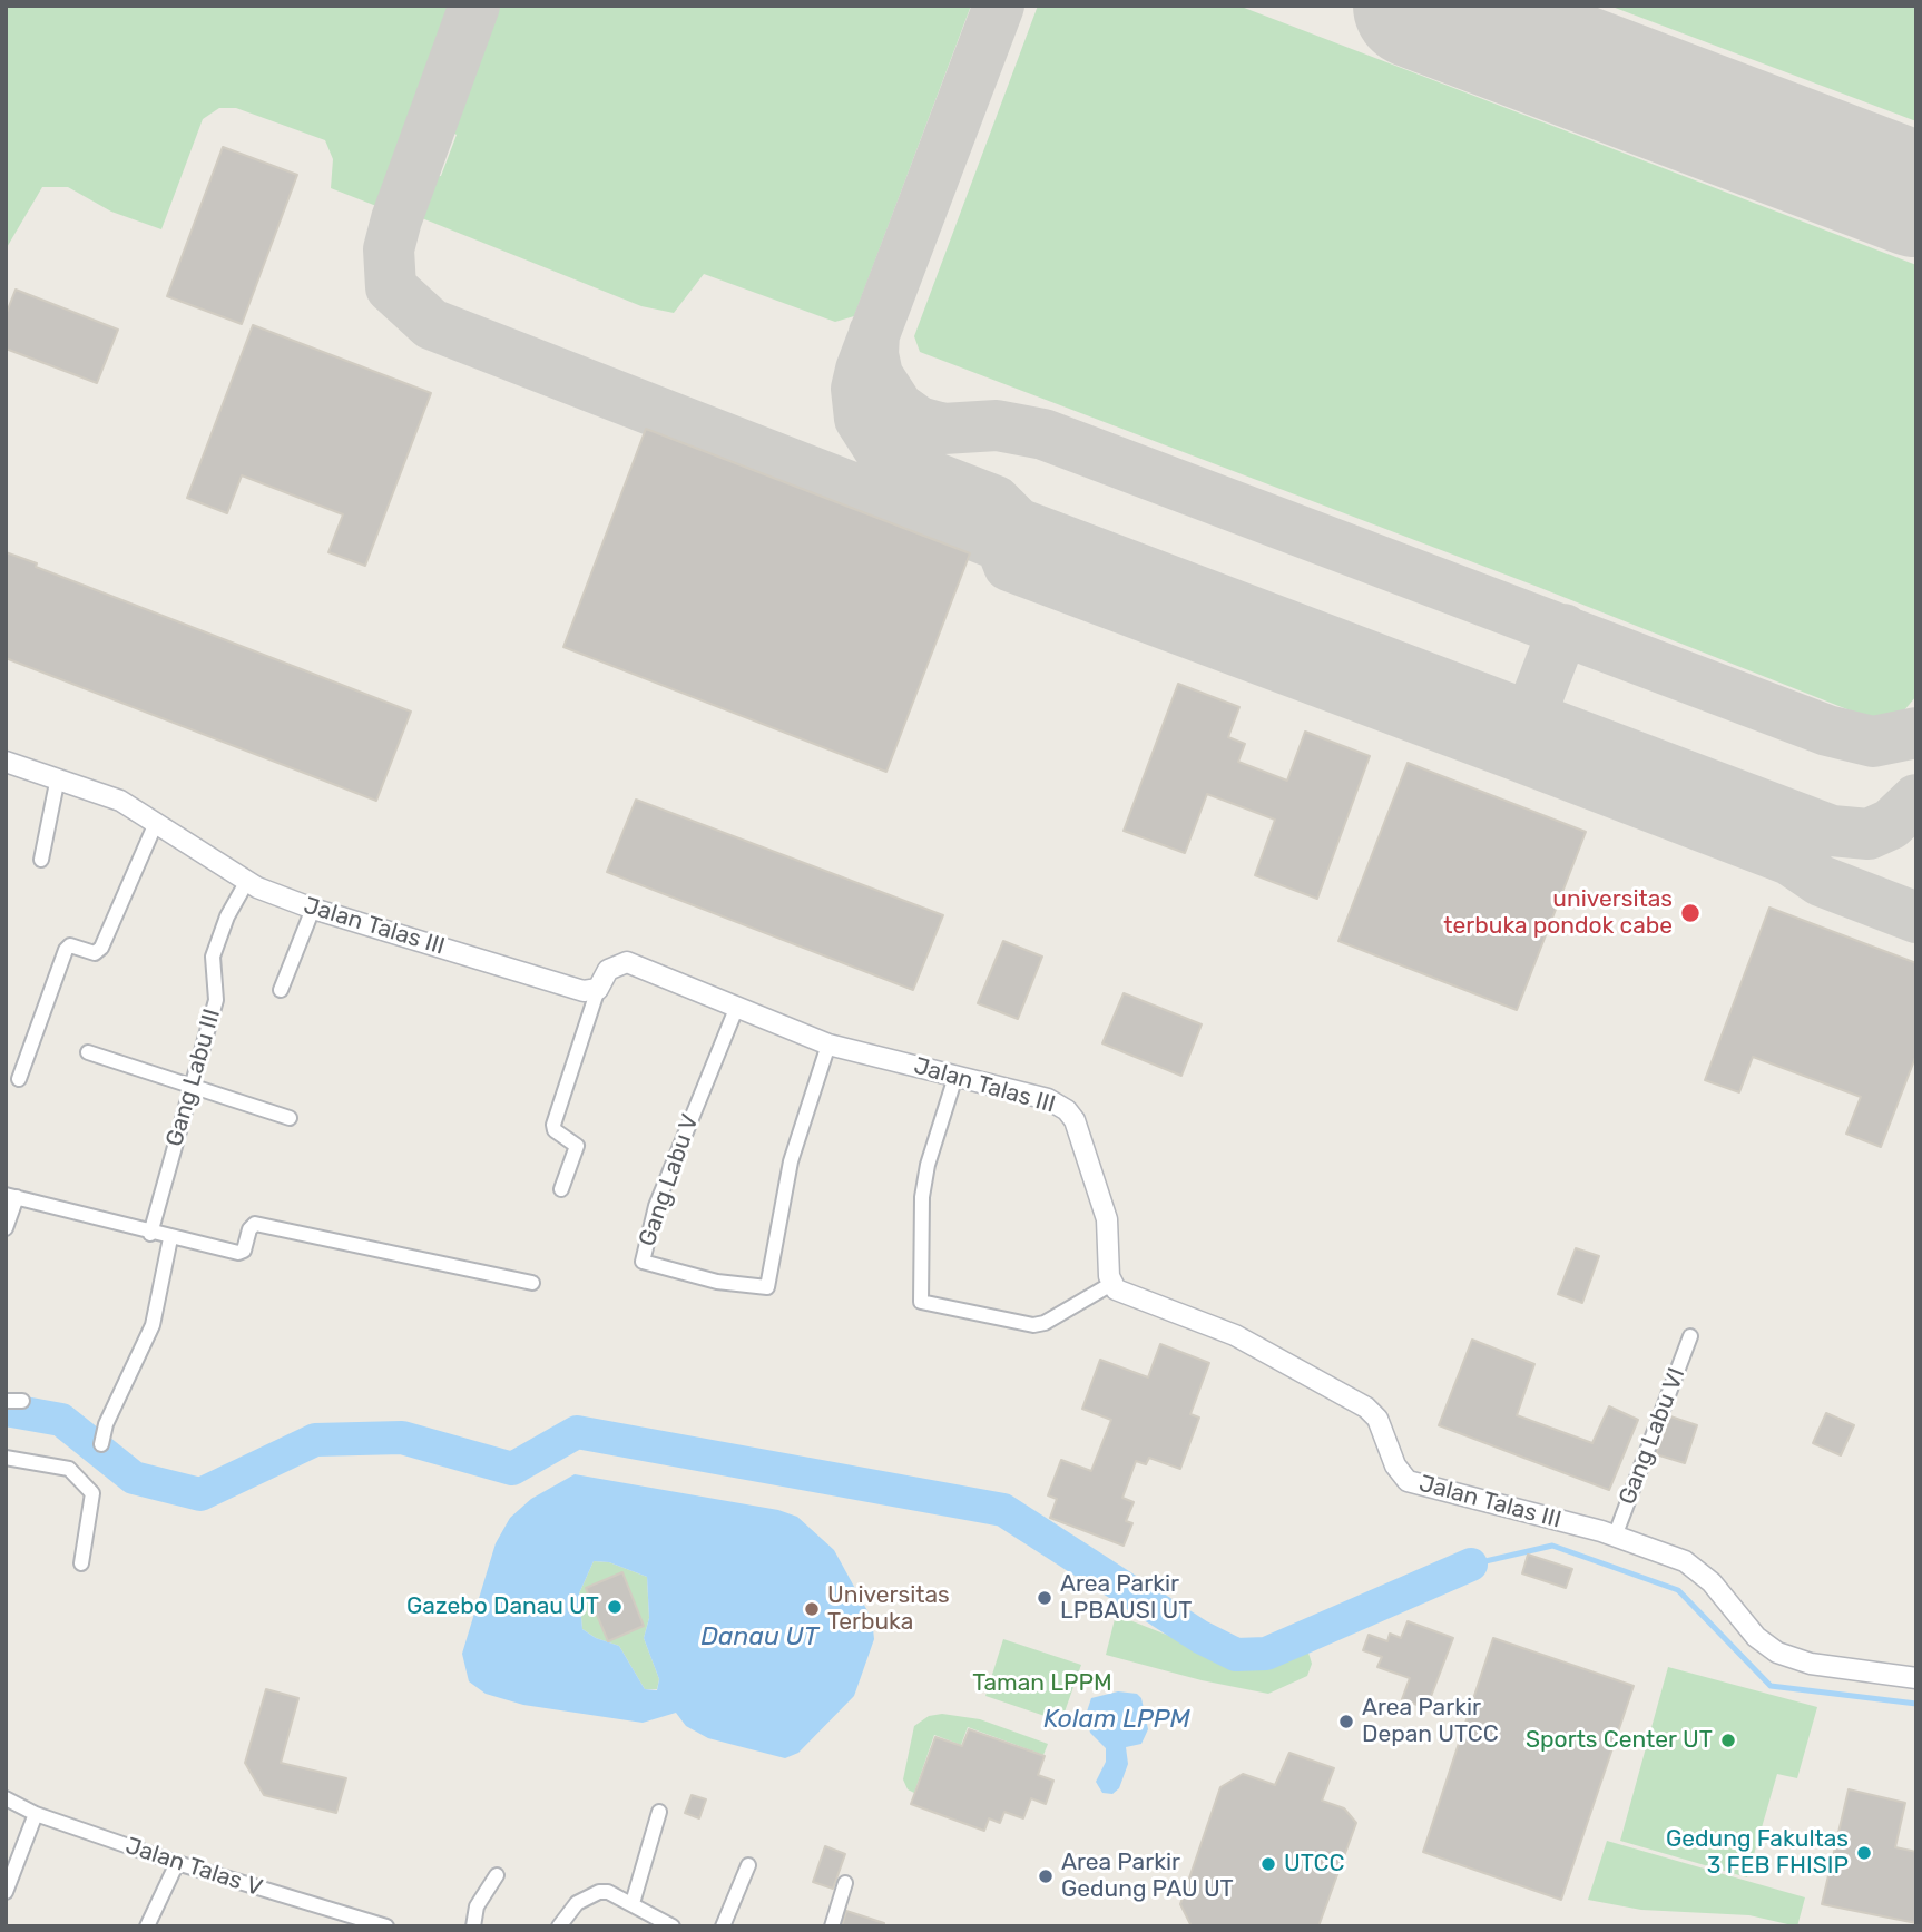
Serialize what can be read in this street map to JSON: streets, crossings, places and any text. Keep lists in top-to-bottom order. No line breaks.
{"streets":{"street":["Jalan Talas III","Gang Labu III","Gang Labu V","Gang Labu VI","Jalan Talas V"]},"crossings":[["Jalan Talas III","Gang Labu III"],["Jalan Talas III","Gang Labu V"],["Jalan Talas III","Gang Labu VI"]],"water":["Danau UT","Kolam LPPM"],"parks":["Taman LPPM"],"places":["universitas terbuka pondok cabe","Area Parkir LPBAUSI UT","Gazebo Danau UT","Universitas Terbuka","Area Parkir Depan UTCC","Sports Center UT","Gedung Fakultas 3 FEB FHISIP","UTCC","Area Parkir Gedung PAU UT"]}
